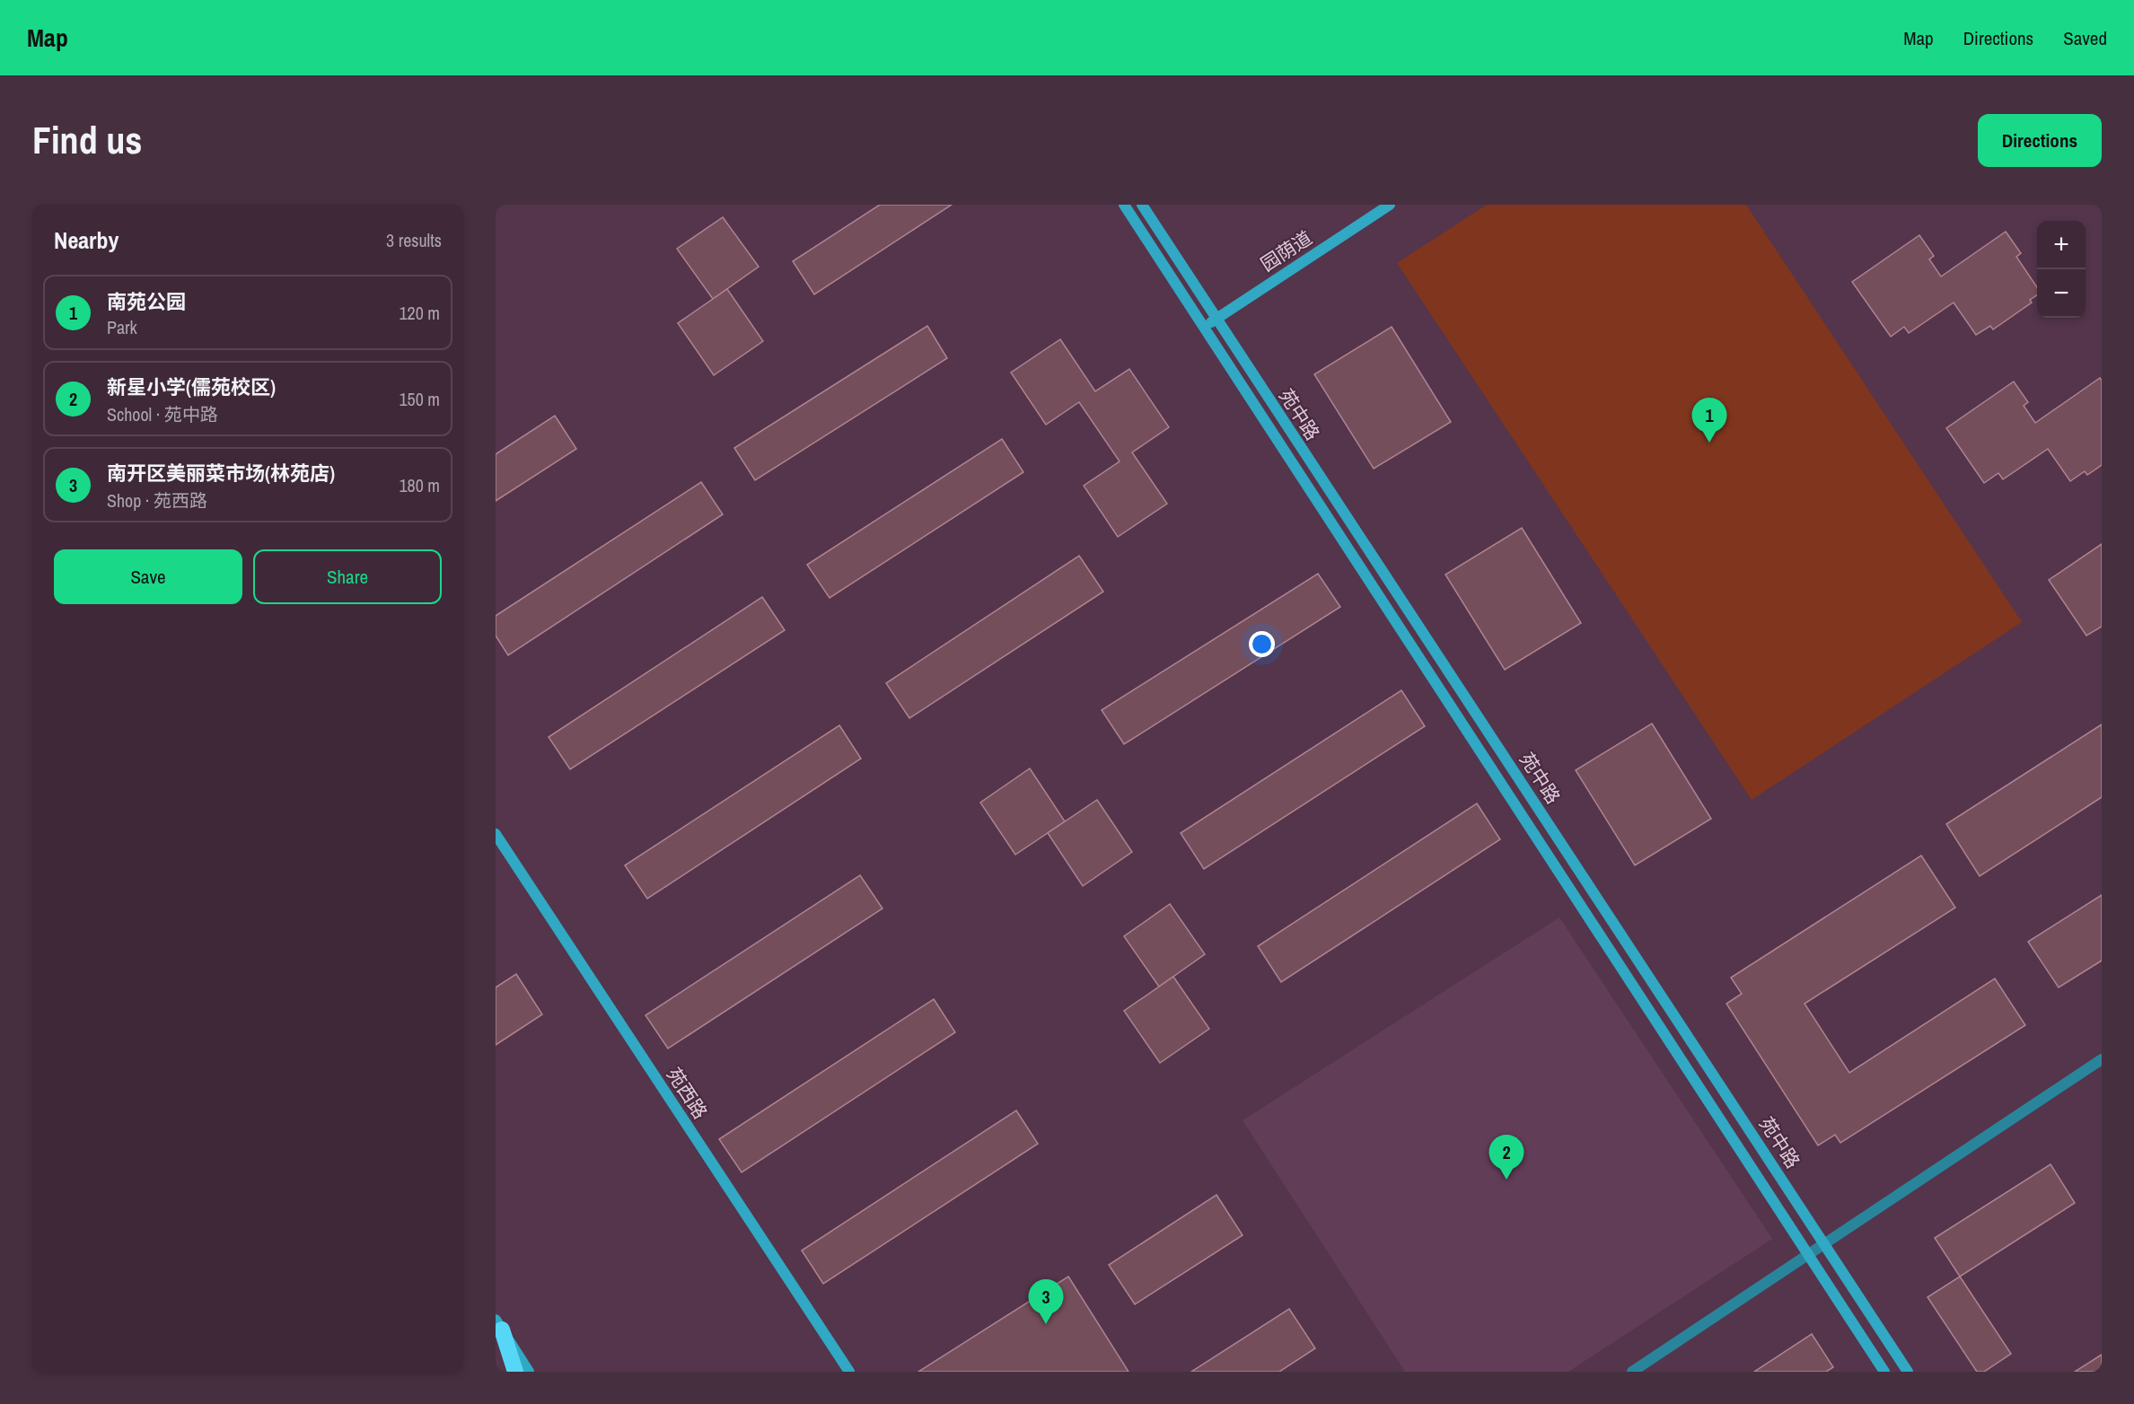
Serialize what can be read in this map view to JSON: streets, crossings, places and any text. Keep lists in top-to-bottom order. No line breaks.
{"streets":{"street":["园荫道","苑中路","苑西路"]},"crossings":[["园荫道","苑中路"]],"page":{"header":"Map","nav":["Map","Directions","Saved"],"buttons":["Directions",["Save","Share"]],"title":"Find us","heading":["Nearby","3 results"],"map_buttons":["+","−"],"list":[{"mark":"1","name":"南苑公园","note":"Park","value":"120 m"},{"mark":"2","name":"新星小学(儒苑校区)","note":"School · 苑中路","value":"150 m"},{"mark":"3","name":"南开区美丽菜市场(林苑店)","note":"Shop · 苑西路","value":"180 m"}],"pins":["1","2","3"]}}
